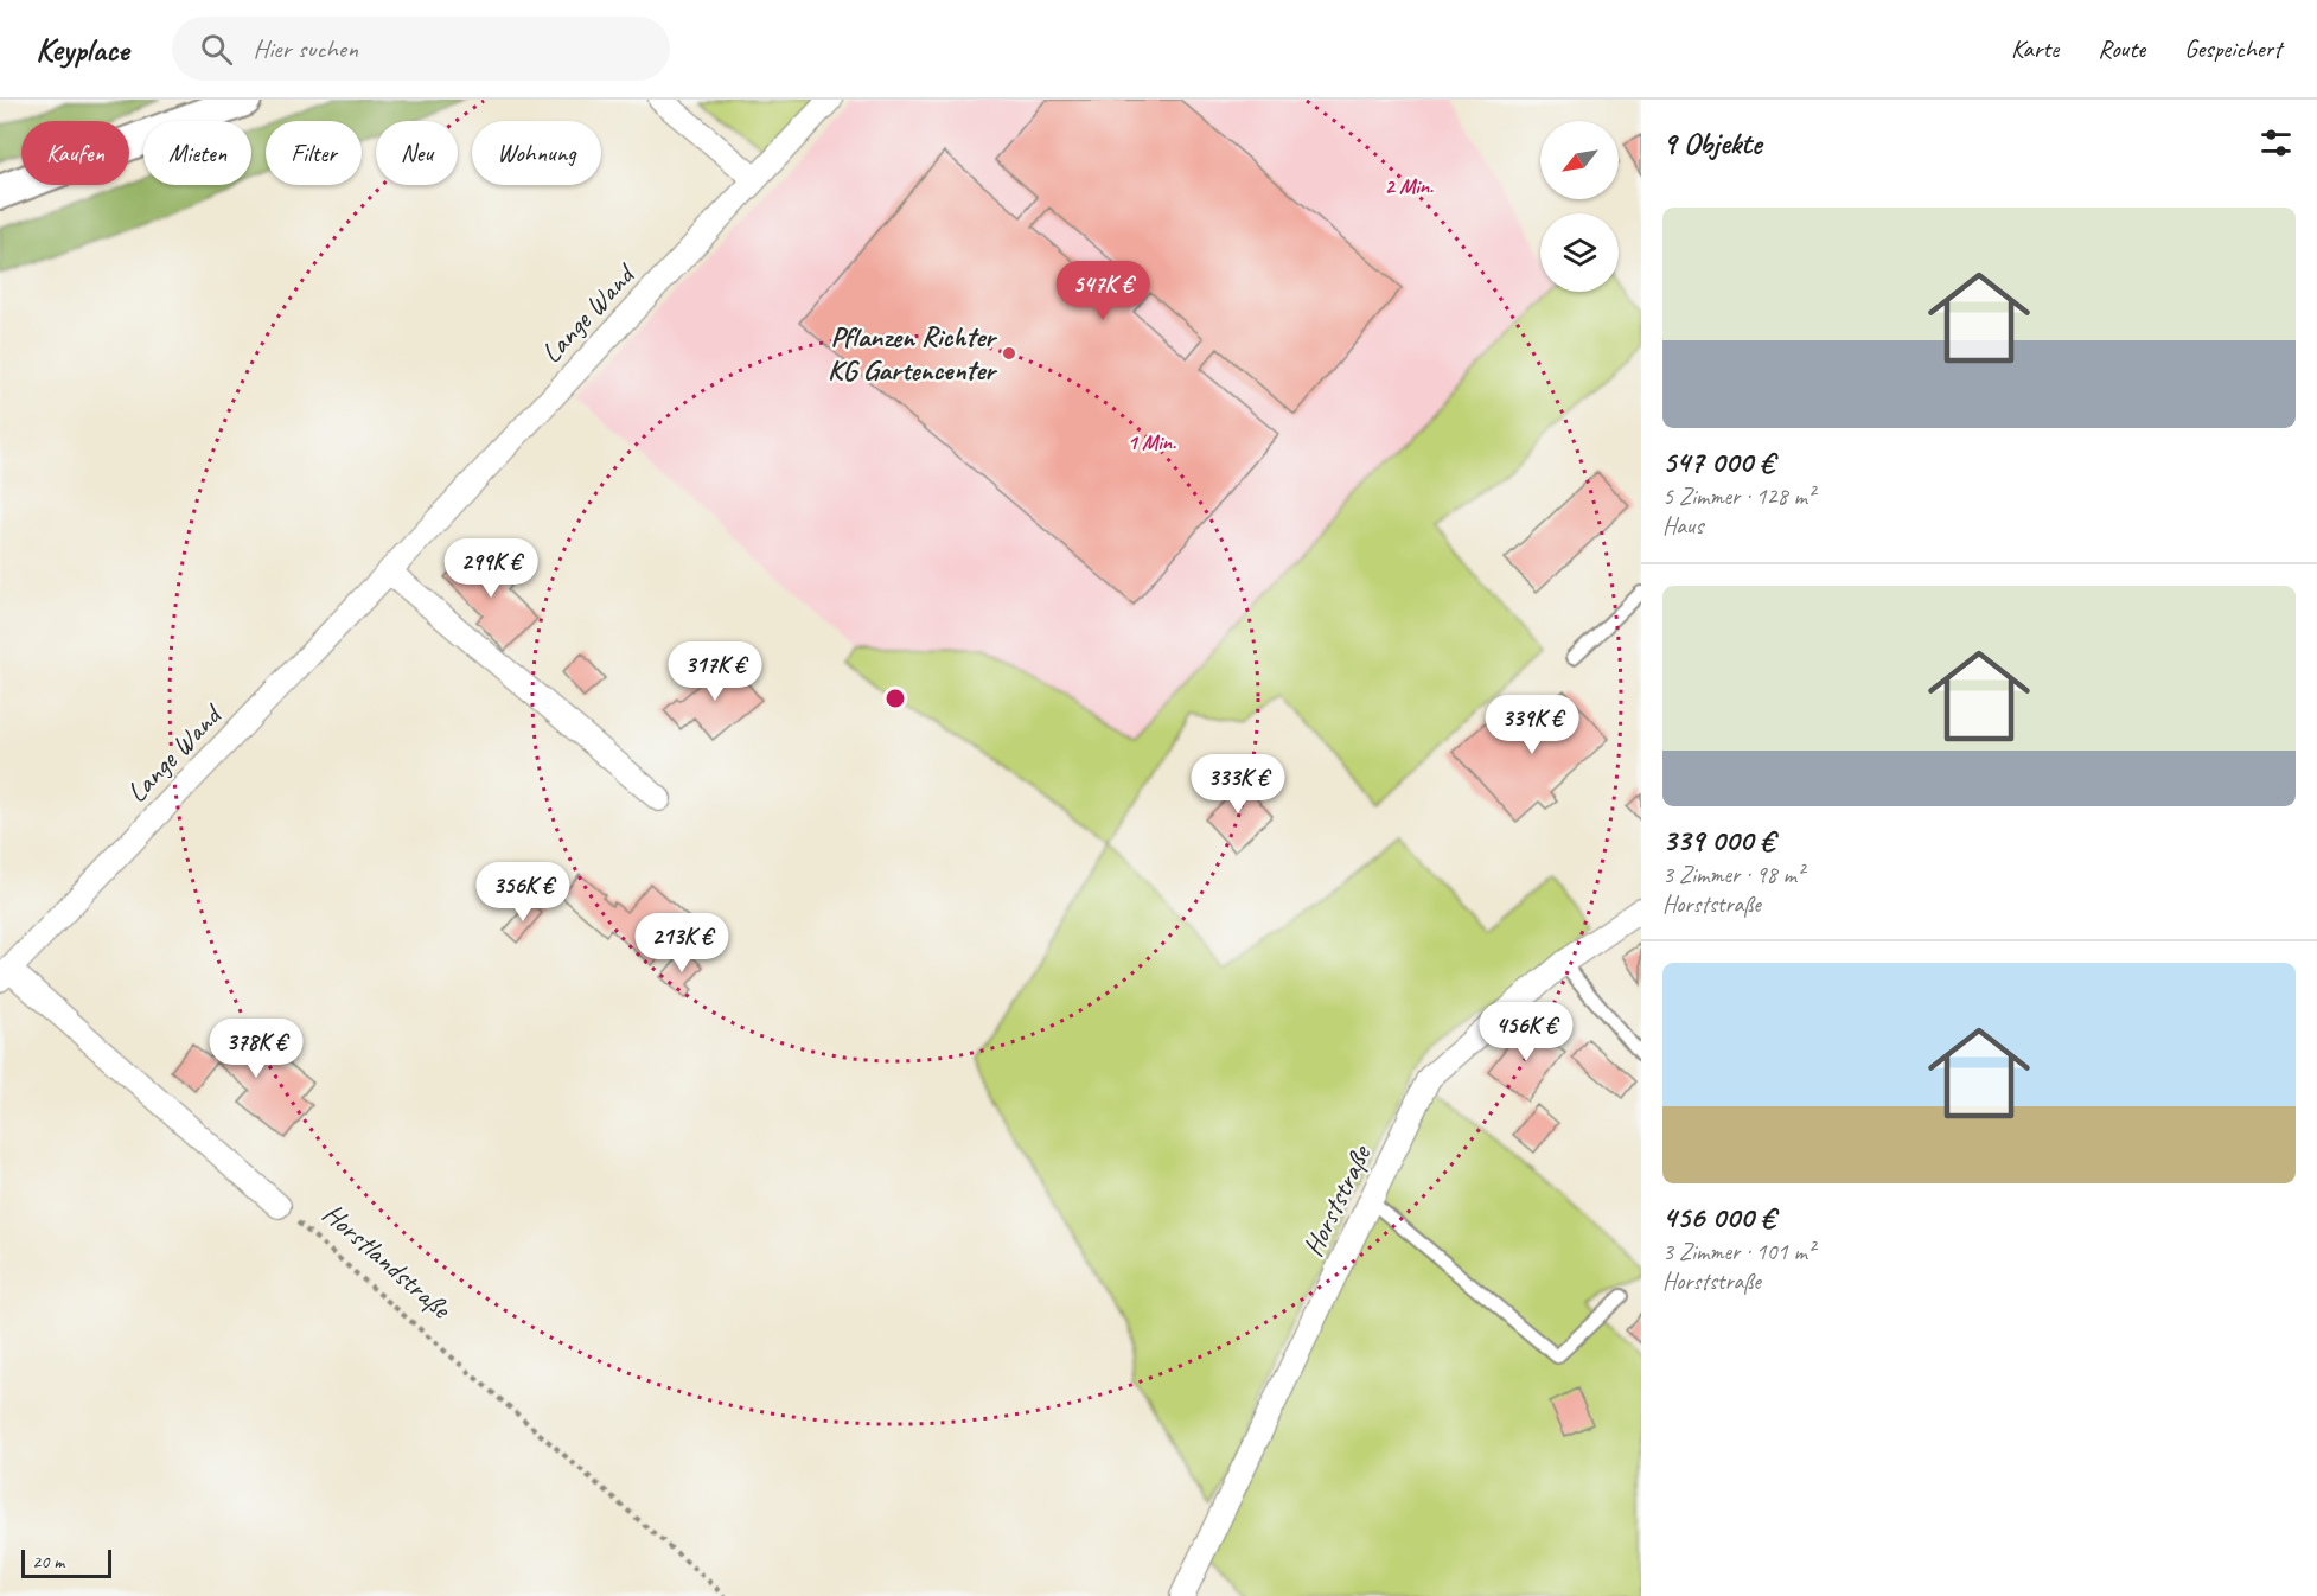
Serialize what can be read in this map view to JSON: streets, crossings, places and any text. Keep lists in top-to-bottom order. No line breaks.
{"streets":{"street":["Lange Wand","Horststraße","Horstlandstraße"]},"crossings":[["Lange Wand","Horstlandstraße"]],"places":["Pflanzen Richter KG Gartencenter"],"scale_bar":"20 m","north":"bottom left","page":{"header":"Keyplace","search":"Hier suchen","nav":["Karte","Route","Gespeichert"],"heading":"9 Objekte","chip":["Kaufen","Mieten","Filter","Neu","Wohnung"],"list":[{"name":"547 000 €","note":"5 Zimmer · 128 m² · Haus"},{"name":"339 000 €","note":"3 Zimmer · 98 m² · Horststraße"},{"name":"456 000 €","note":"3 Zimmer · 101 m² · Horststraße"}],"price":["547K €","299K €","317K €","339K €","333K €","356K €","213K €","456K €","378K €"],"scale":"20 m"},"rings":["2 Min.","1 Min."]}
